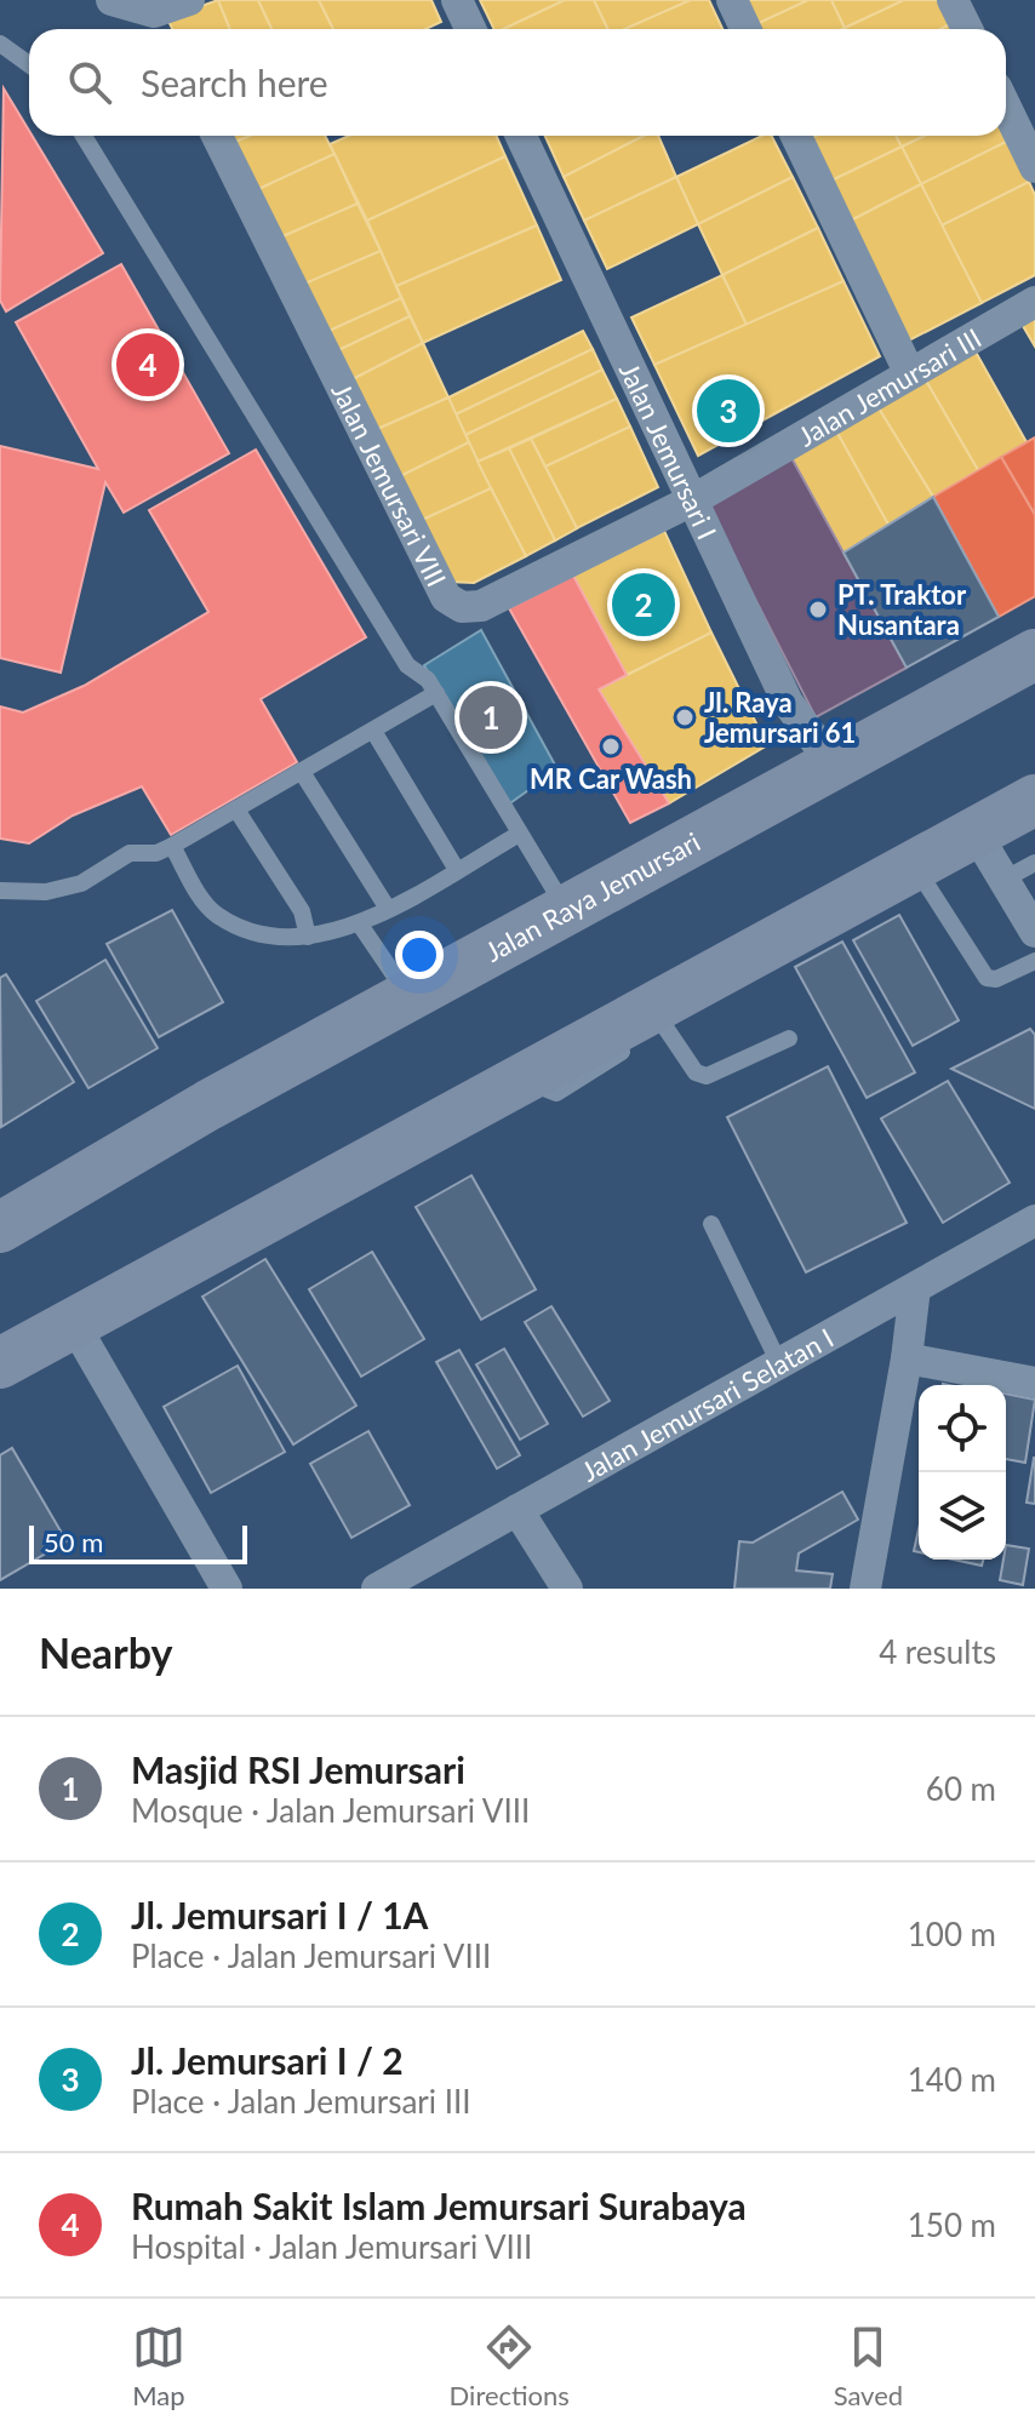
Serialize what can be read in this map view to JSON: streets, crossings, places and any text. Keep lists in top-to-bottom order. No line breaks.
{"streets":{"main road":["Jalan Raya Jemursari"],"street":["Jalan Jemursari III","Jalan Jemursari I","Jalan Jemursari VIII","Jalan Jemursari Selatan I"]},"crossings":[["Jalan Jemursari III","Jalan Jemursari I"],["Jalan Jemursari III","Jalan Jemursari VIII"],["Jalan Jemursari I","Jalan Jemursari VIII"],["Jalan Jemursari I","Jalan Raya Jemursari"]],"places":["PT. Traktor Nusantara","Jl. Raya Jemursari 61","MR Car Wash"],"scale_bar":"50 m","page":{"search":"Search here","pins":["4","3","2","1"],"scale":"50 m","heading":["Nearby","4 results"],"list":[{"mark":"1","name":"Masjid RSI Jemursari","note":"Mosque · Jalan Jemursari VIII","value":"60 m"},{"mark":"2","name":"Jl. Jemursari I / 1A","note":"Place · Jalan Jemursari VIII","value":"100 m"},{"mark":"3","name":"Jl. Jemursari I / 2","note":"Place · Jalan Jemursari III","value":"140 m"},{"mark":"4","name":"Rumah Sakit Islam Jemursari Surabaya","note":"Hospital · Jalan Jemursari VIII","value":"150 m"}],"nav":["Map","Directions","Saved"]}}
